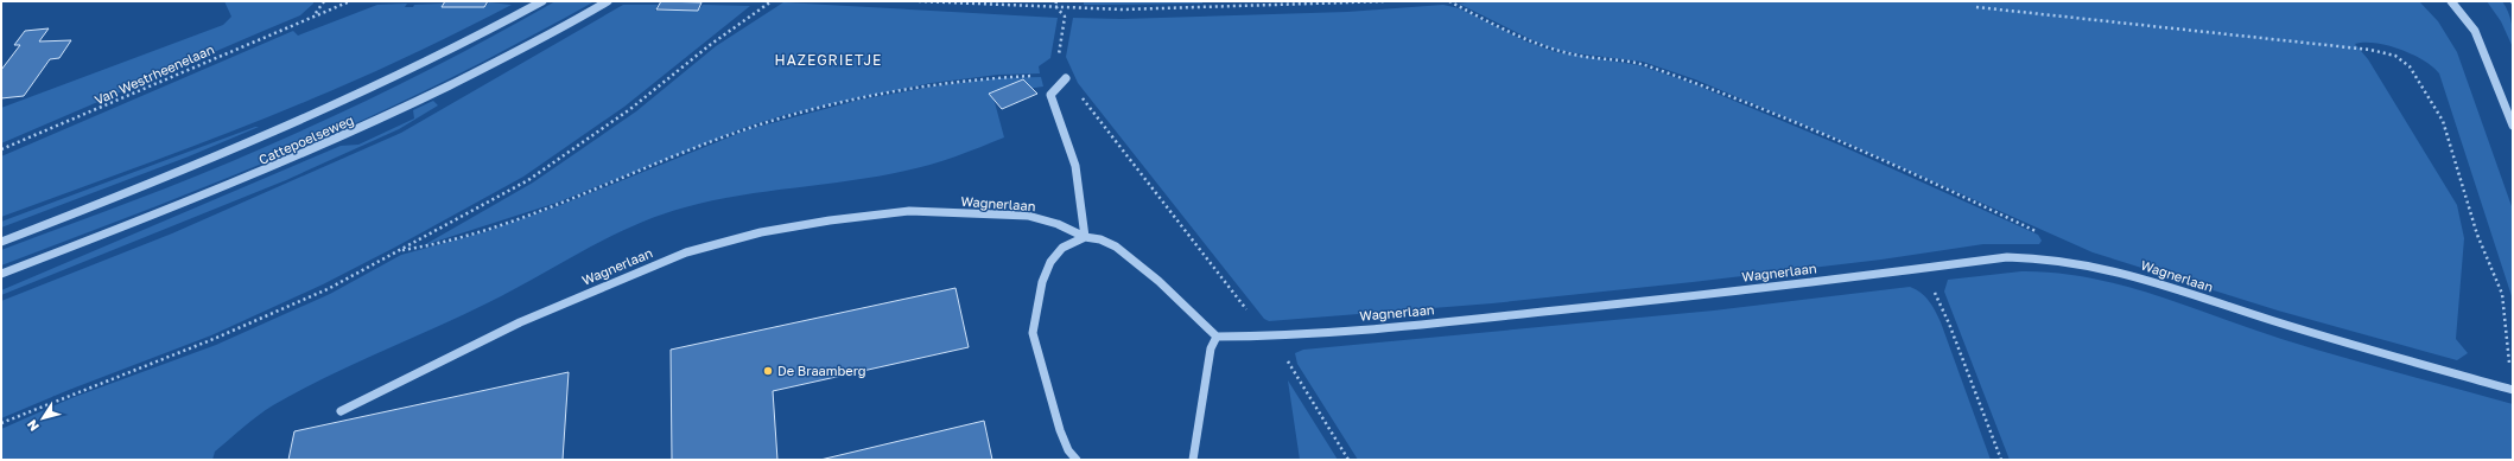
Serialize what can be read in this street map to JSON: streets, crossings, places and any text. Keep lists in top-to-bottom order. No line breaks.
{"streets":{"street":["Cattepoelseweg","Wagnerlaan"],"path":["Van Westrheenelaan"]},"districts":["HAZEGRIETJE"],"places":["De Braamberg"],"north":"bottom left"}
